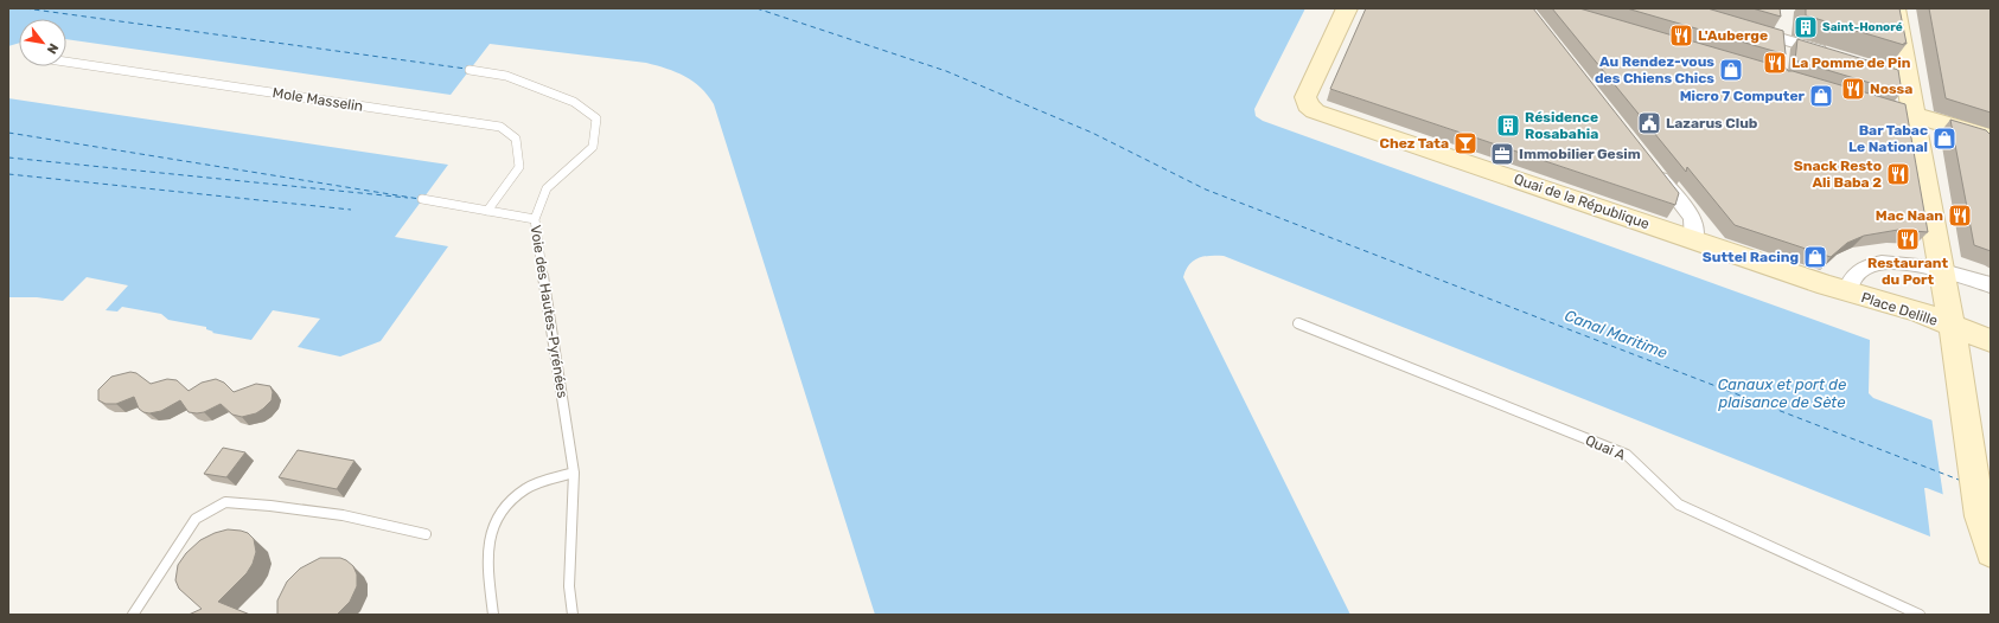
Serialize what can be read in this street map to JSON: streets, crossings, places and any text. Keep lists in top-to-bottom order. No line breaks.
{"streets":{"main road":["Quai de la République","Place Delille"],"lane":["Mole Masselin","Voie des Hautes-Pyrénées","Quai A"]},"crossings":[["Quai de la République","Place Delille"]],"water":["Canal Maritime","Canaux et port de plaisance de Sète"],"places":{"building":["Saint-Honoré","Résidence Rosabahia"],"restaurant":["L'Auberge","La Pomme de Pin","Nossa","Snack Resto Ali Baba 2","Mac Naan","Restaurant du Port"],"shop":["Au Rendez-vous des Chiens Chics","Micro 7 Computer","Bar Tabac Le National","Suttel Racing"],"public building":["Lazarus Club"],"bar":["Chez Tata"],"office":["Immobilier Gesim"]},"north":"bottom right"}
